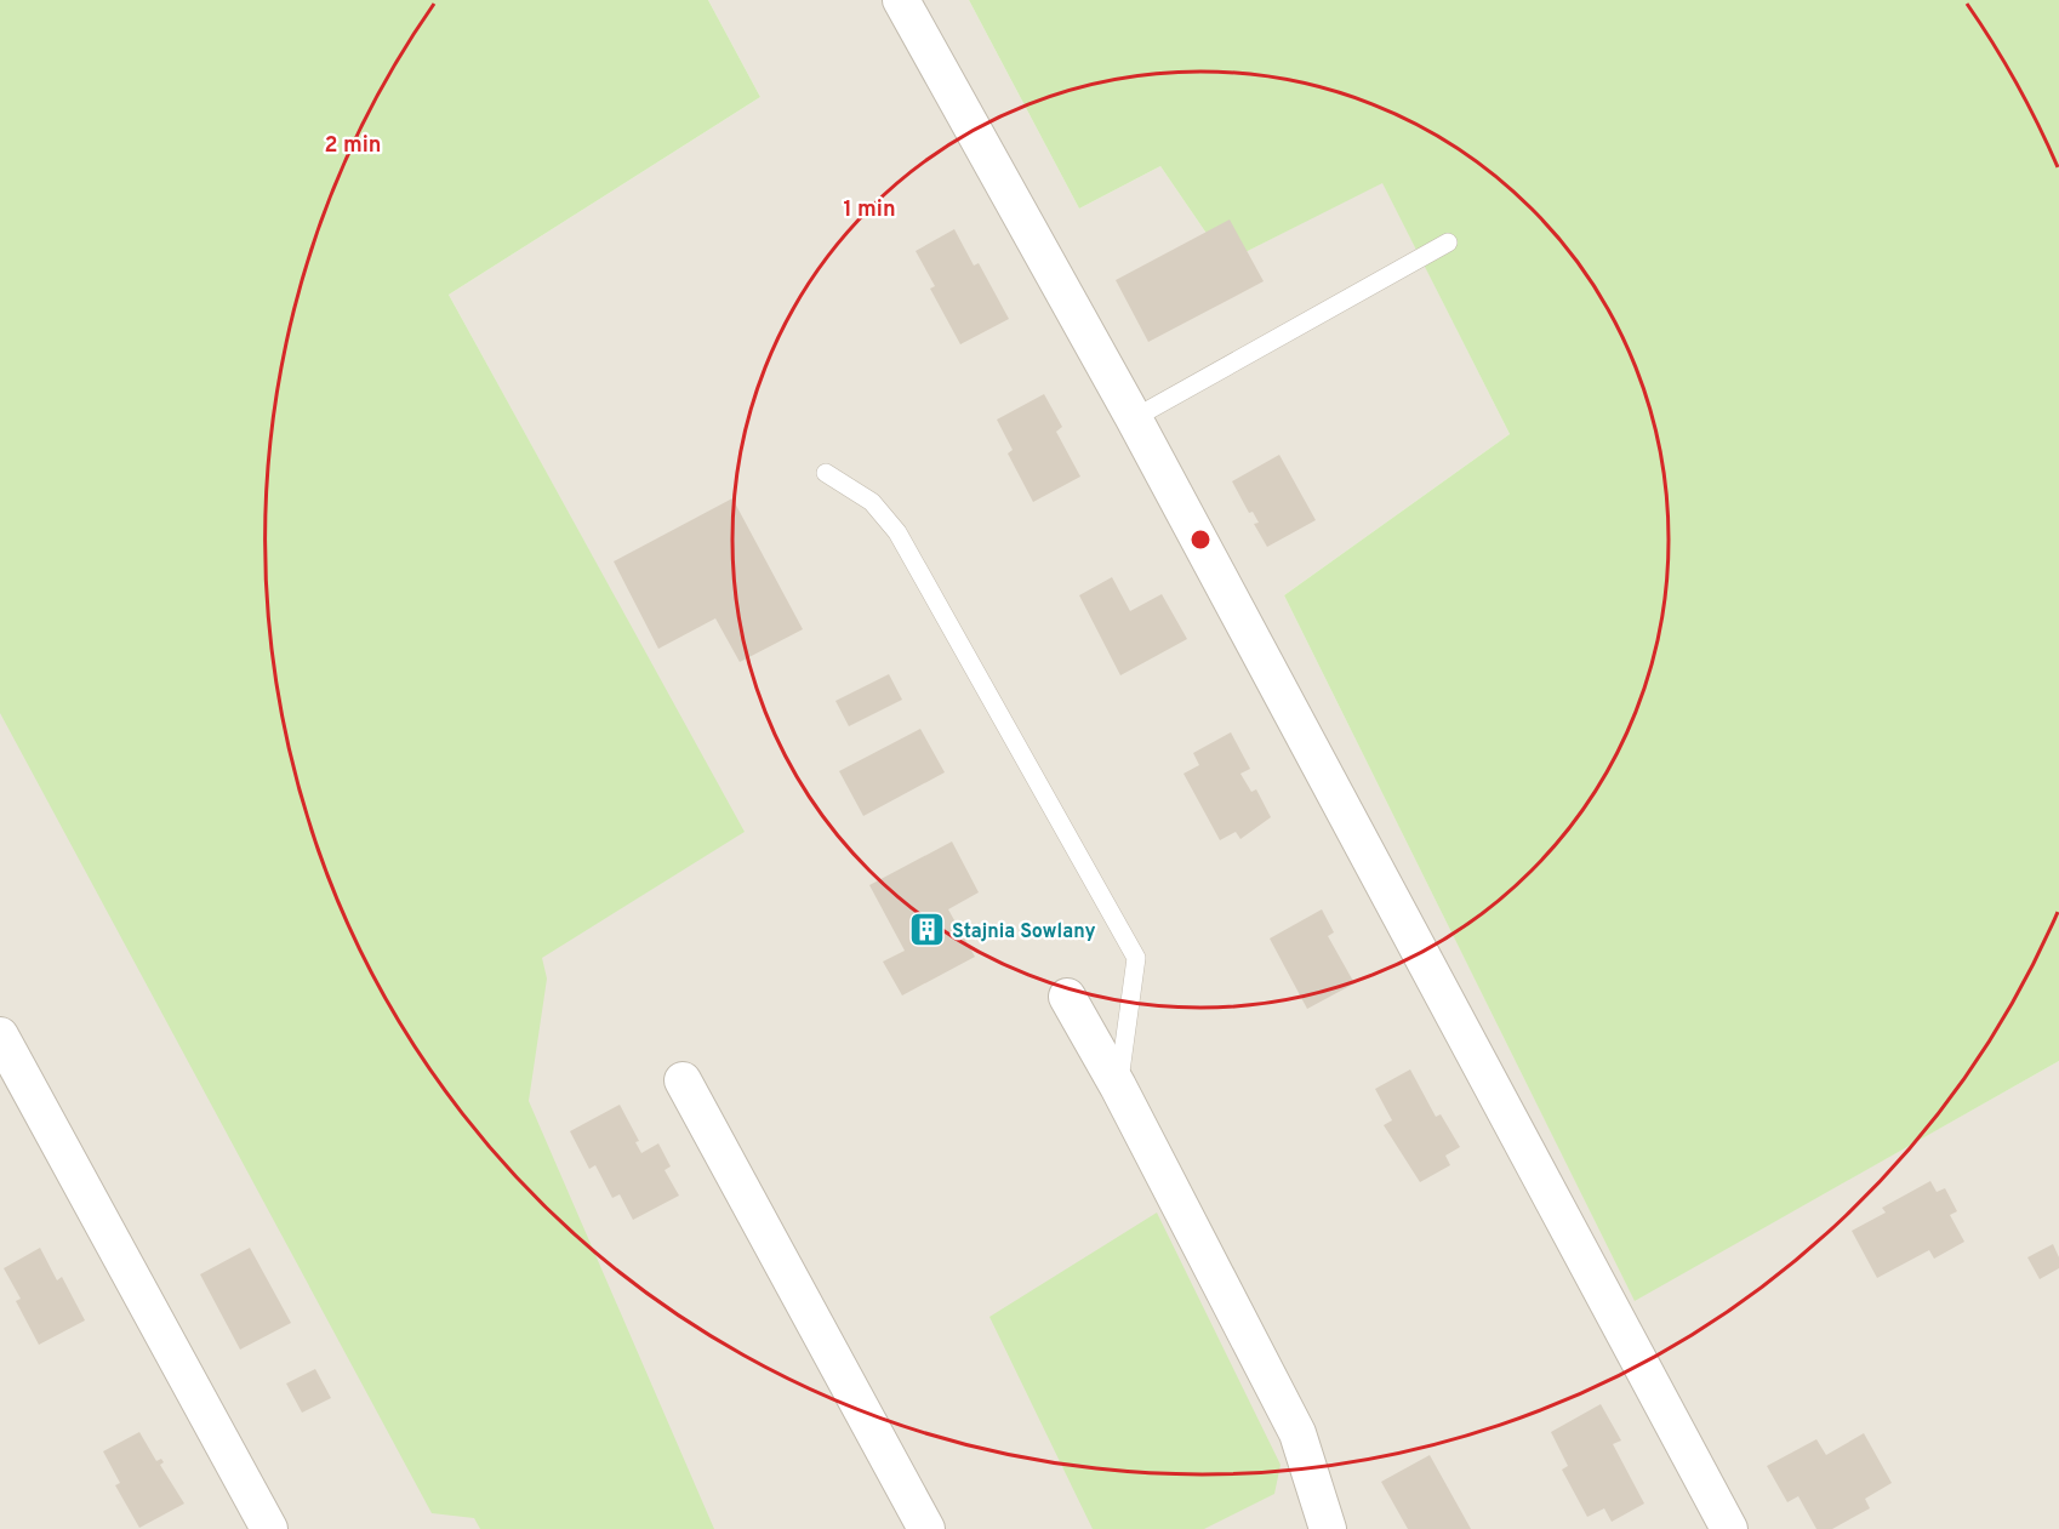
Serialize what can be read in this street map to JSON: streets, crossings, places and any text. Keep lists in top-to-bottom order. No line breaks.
{"places":{"building":["Stajnia Sowlany"]},"rings":["2 min","1 min"]}
